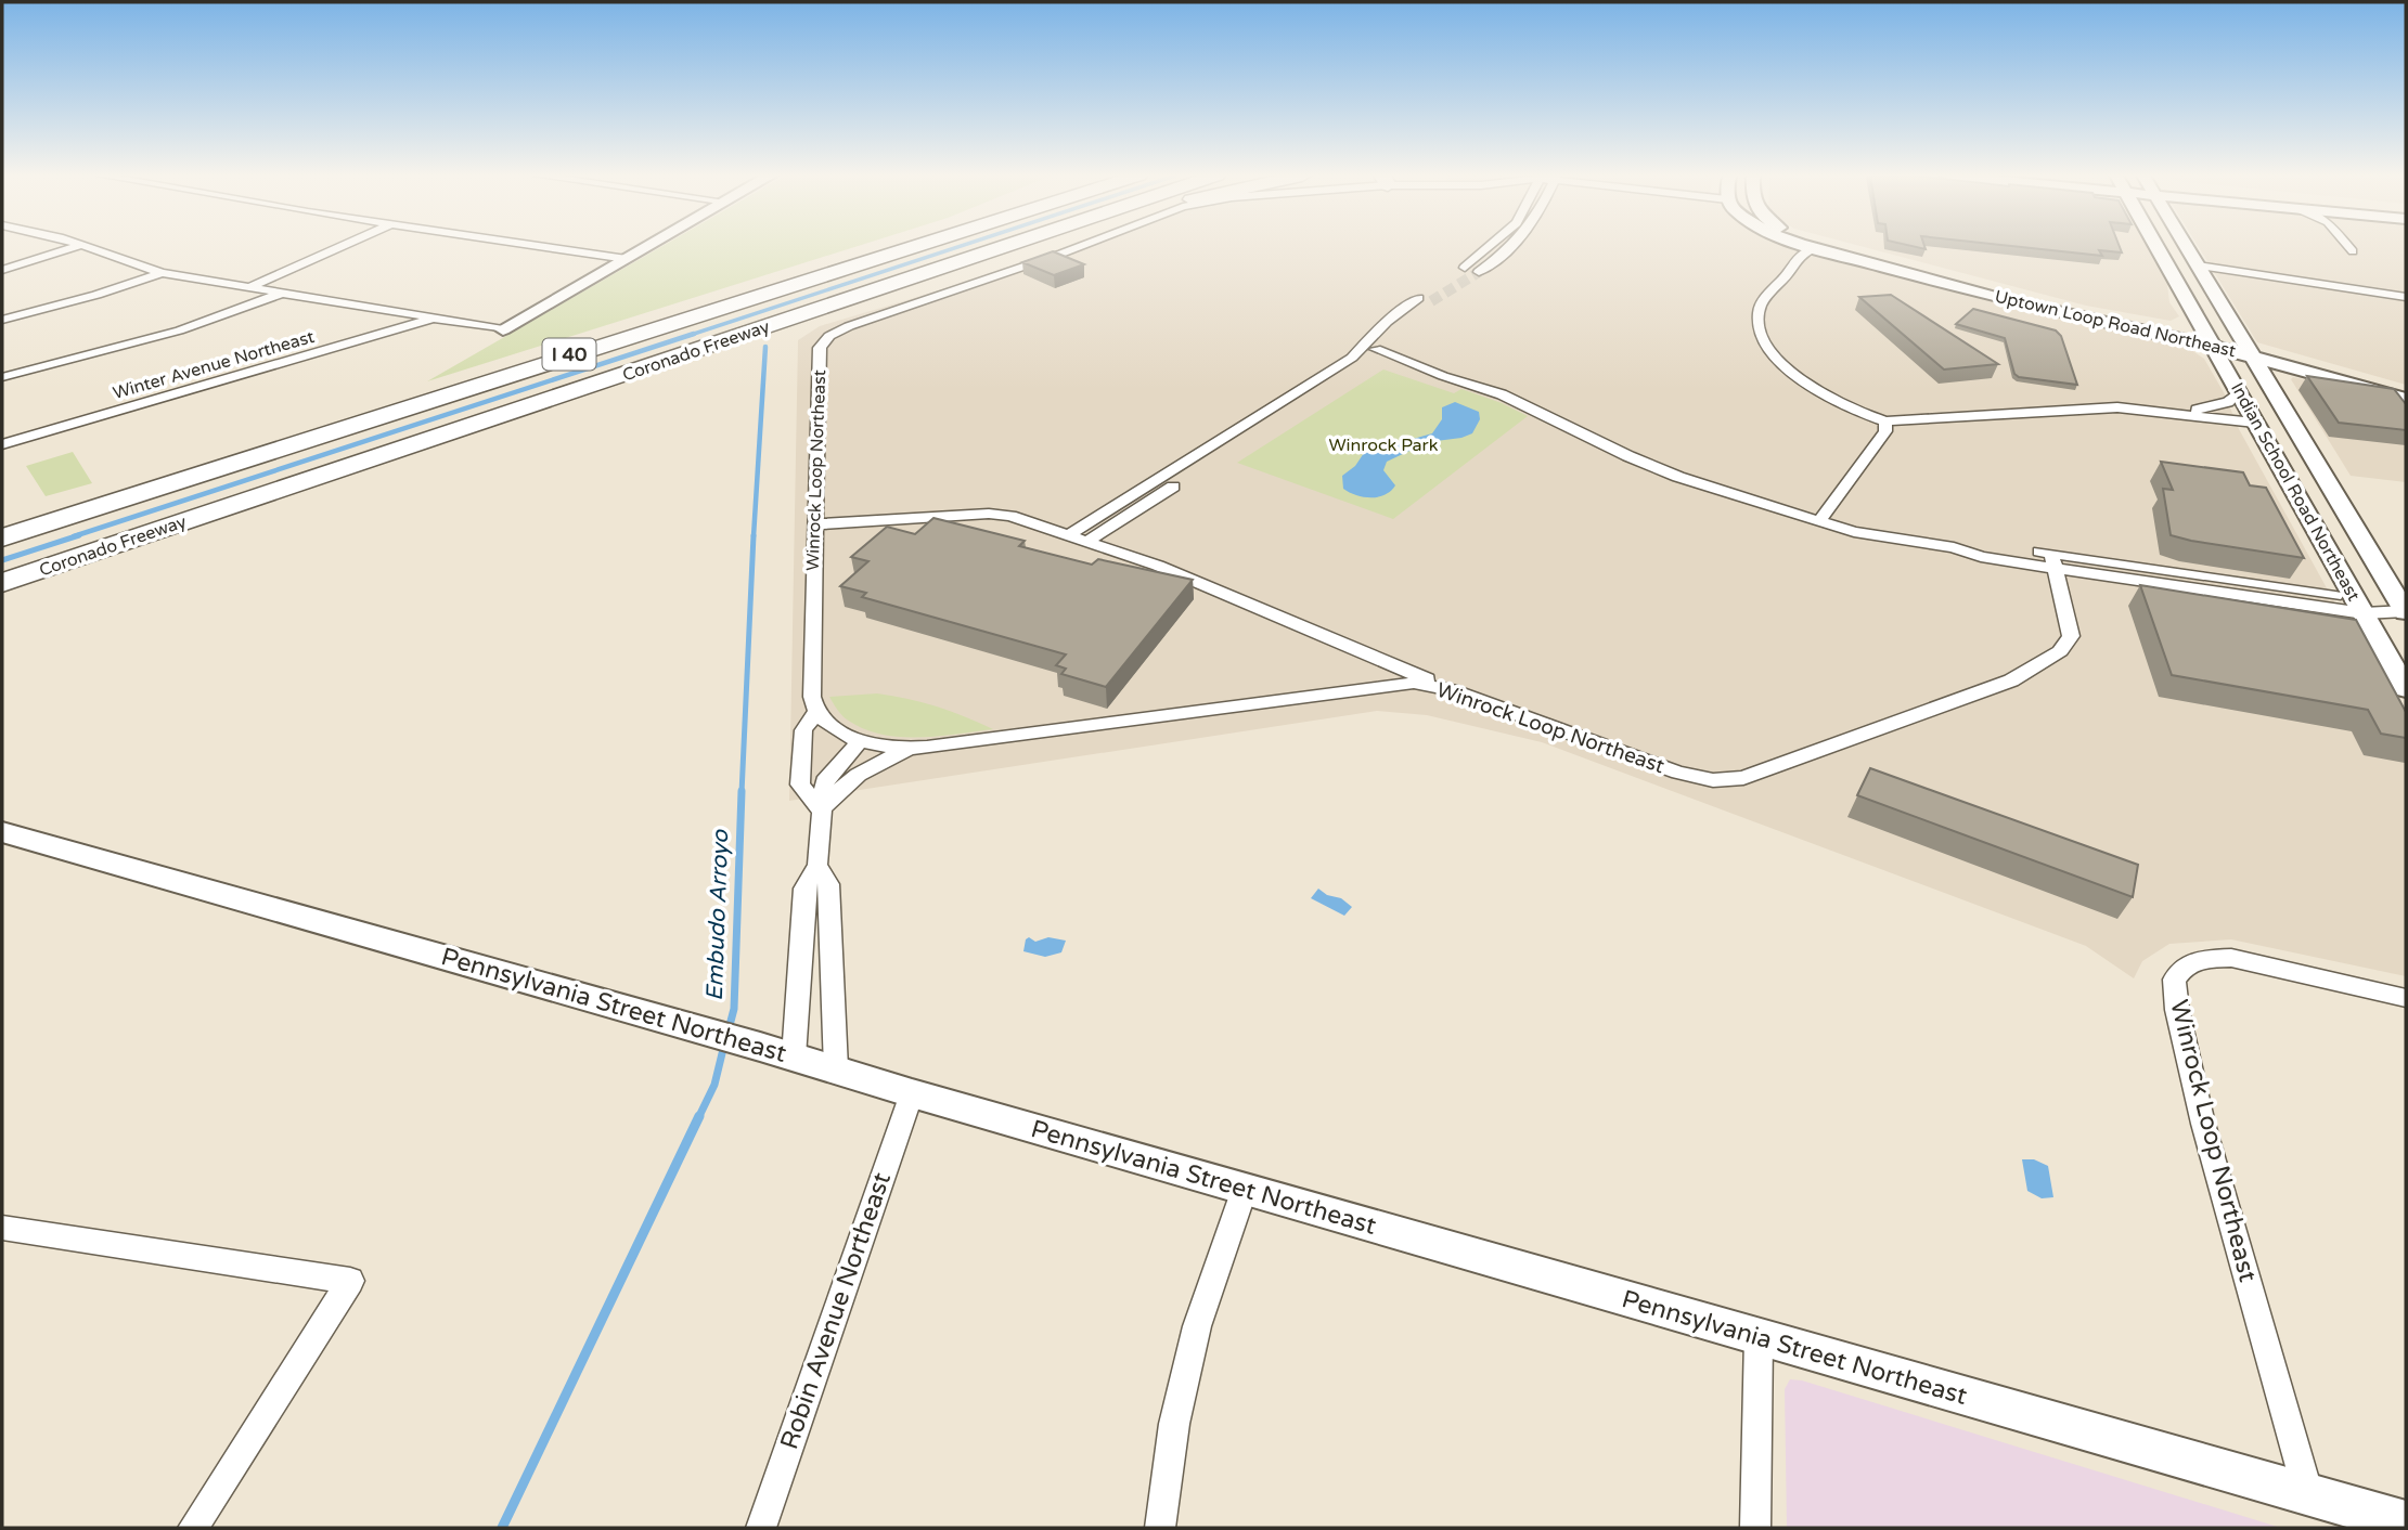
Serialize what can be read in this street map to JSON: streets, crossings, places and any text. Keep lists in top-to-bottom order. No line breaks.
{"streets":{"highway":["Coronado Freeway","I 40"],"street":["Uptown Loop Road Northeast","Winter Avenue Northeast","Winrock Loop Northeast","Indian School Road Northeast","Pennsylvania Street Northeast","Robin Avenue Northeast"]},"crossings":[["Uptown Loop Road Northeast","Indian School Road Northeast"],["Winrock Loop Northeast","Pennsylvania Street Northeast"],["Pennsylvania Street Northeast","Robin Avenue Northeast"]],"water":["Embudo Arroyo"],"parks":["Winrock Park"]}
